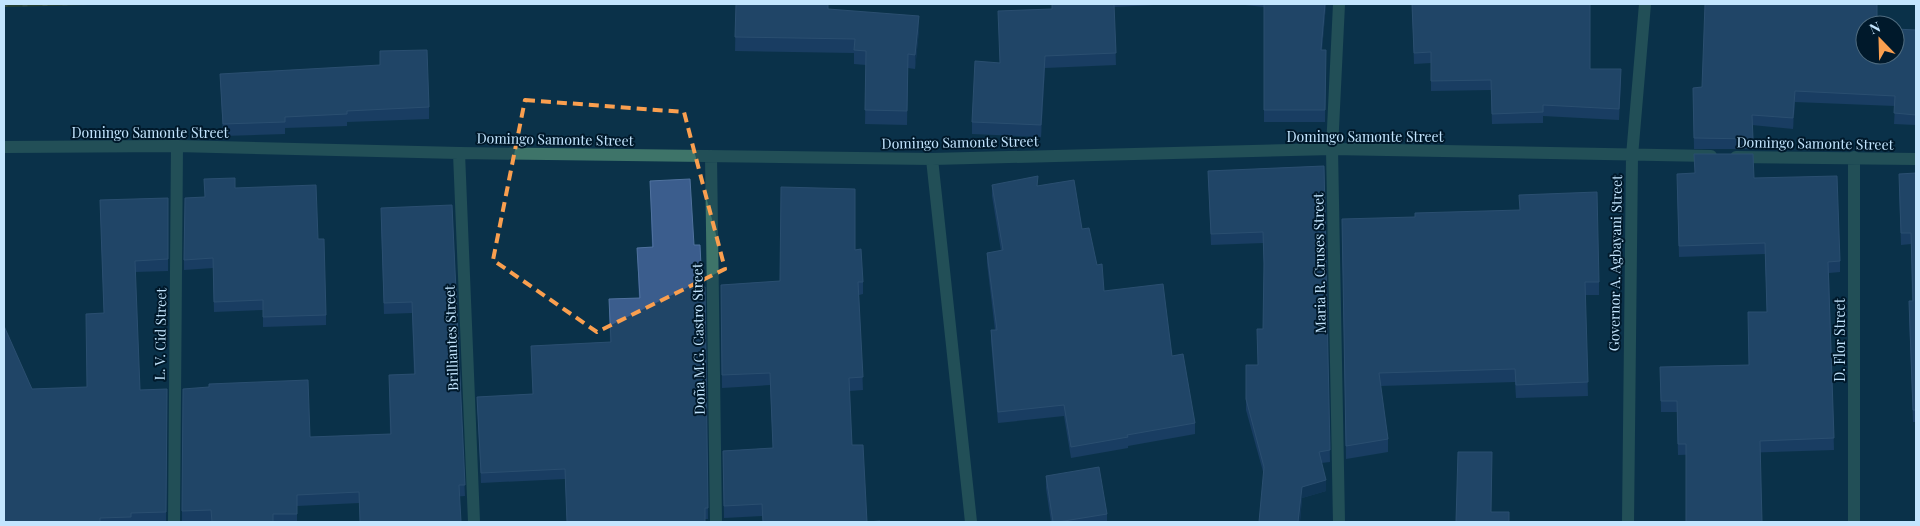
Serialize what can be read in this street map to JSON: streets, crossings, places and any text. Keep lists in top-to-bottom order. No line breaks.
{"streets":{"street":["Domingo Samonte Street","Maria R. Cruses Street","Governor A. Agbayani Street","L. V. Cid Street","Brilliantes Street","Doña M.G. Castro Street","D. Flor Street"]},"crossings":[["Domingo Samonte Street","Maria R. Cruses Street"],["Domingo Samonte Street","Governor A. Agbayani Street"],["Domingo Samonte Street","L. V. Cid Street"],["Domingo Samonte Street","Brilliantes Street"],["Domingo Samonte Street","Doña M.G. Castro Street"],["Domingo Samonte Street","D. Flor Street"]],"north":"top left"}
